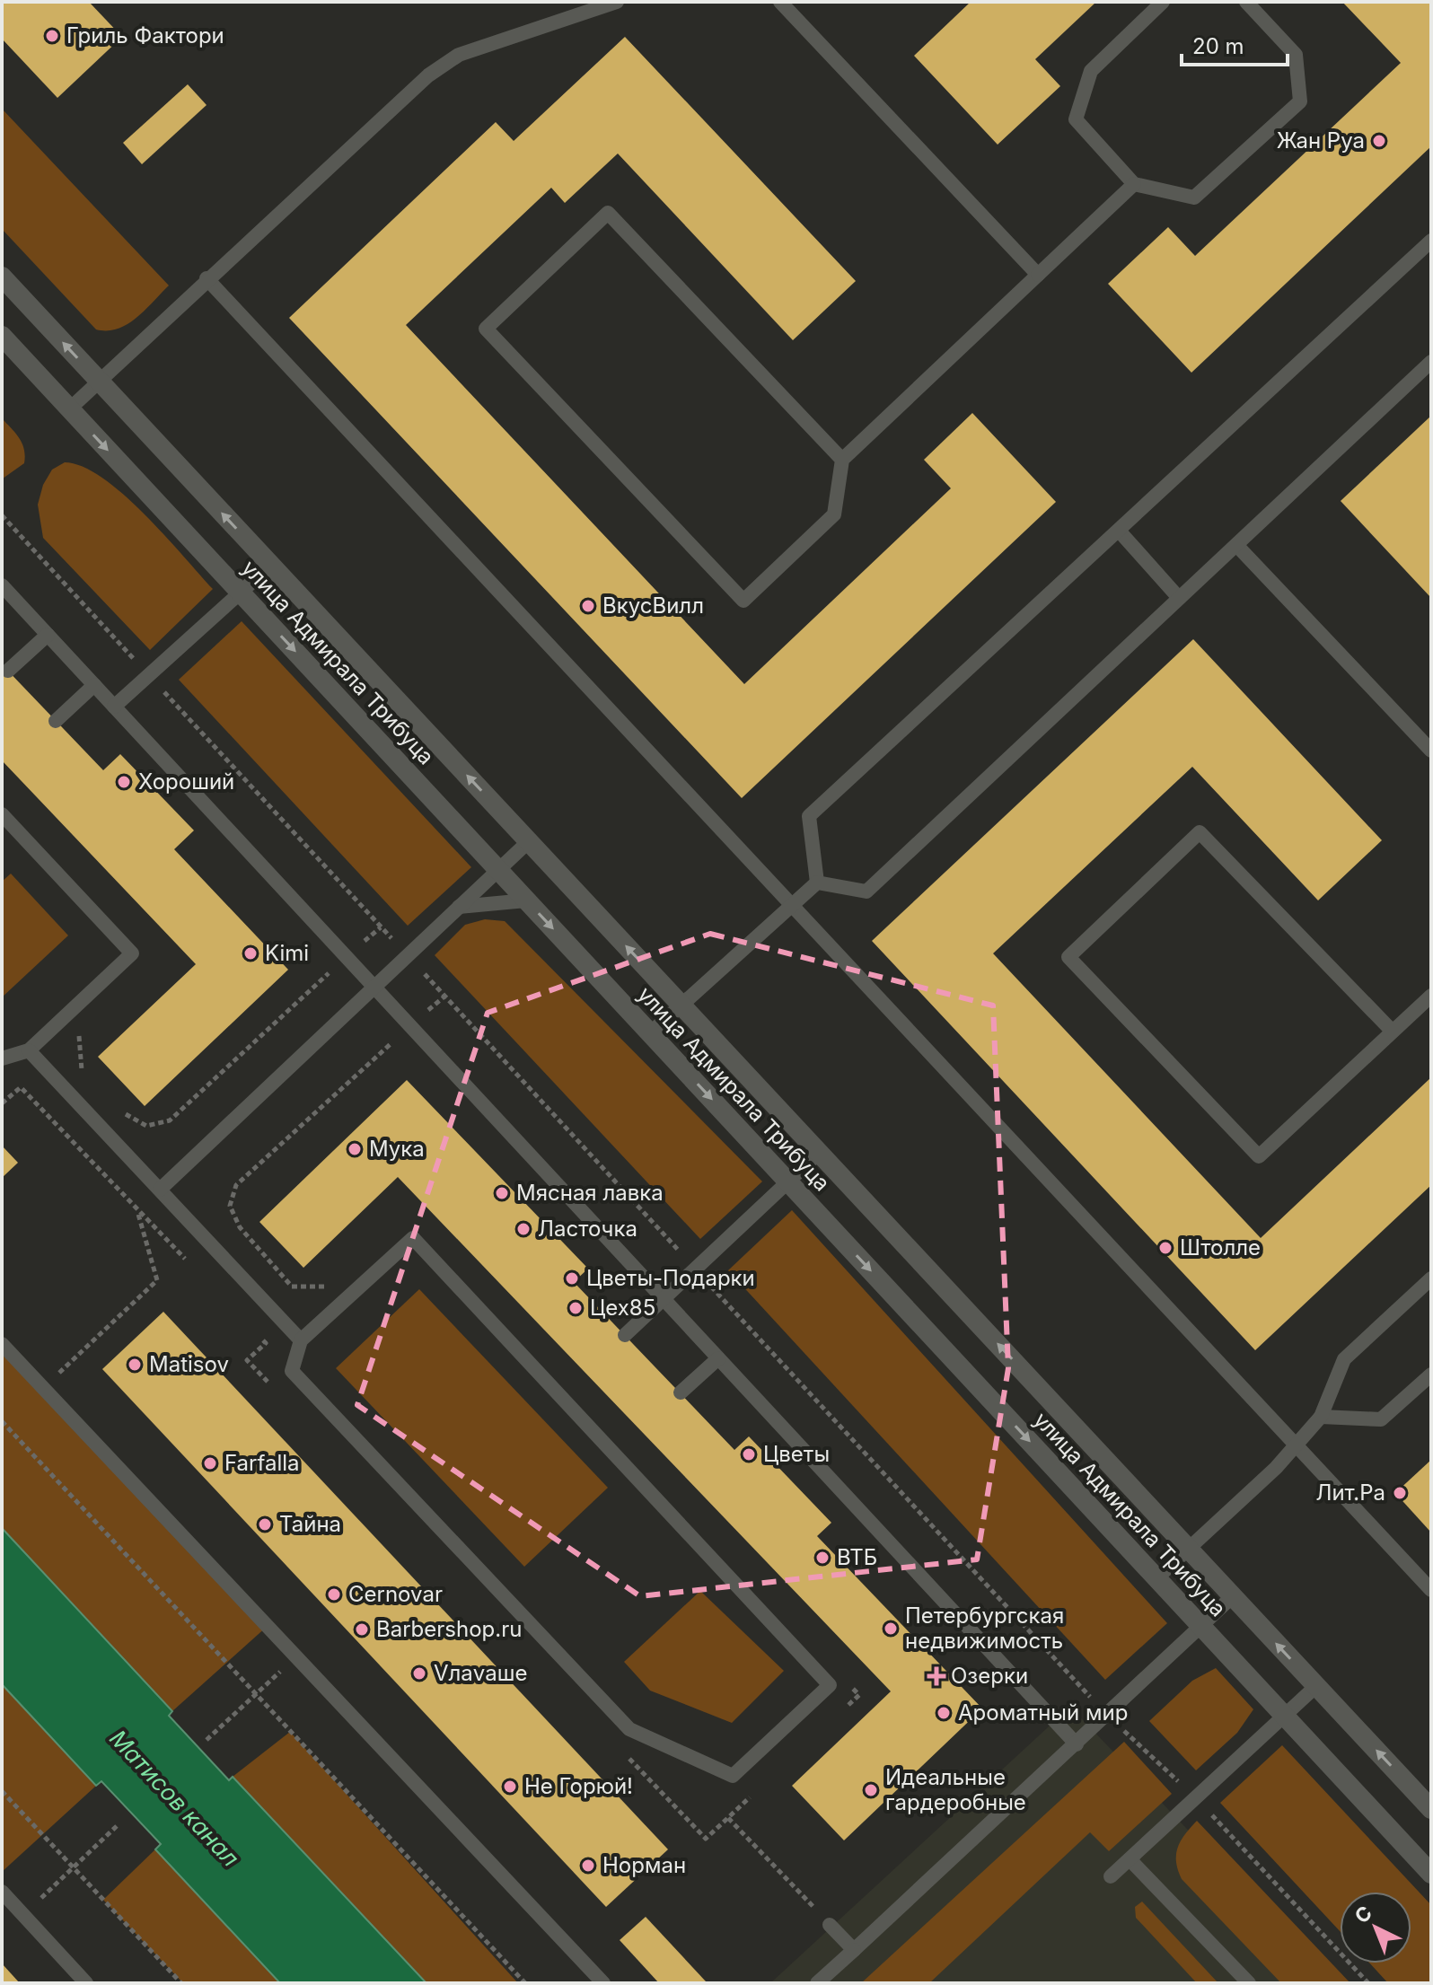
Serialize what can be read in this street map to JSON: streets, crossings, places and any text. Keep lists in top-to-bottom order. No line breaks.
{"streets":{"street":["улица Адмирала Трибуца"]},"water":["Матисов канал"],"places":{"other":["Гриль Фактори","Жан Руа","ВкусВилл","Хороший","Kimi","Мука","Мясная лавка","Ласточка","Штолле","Цветы-Подарки","Цех85","Matisov","Цветы","Farfalla","Лит.Ра","Тайна","ВТБ","Cernovar","Петербургская недвижимость","Barbershop.ru","Vлаvаше","Ароматный мир","Не Горюй!","Идеальные гардеробные","Норман"],"health":["Озерки"]},"scale_bar":"20 m","north":"top left"}
